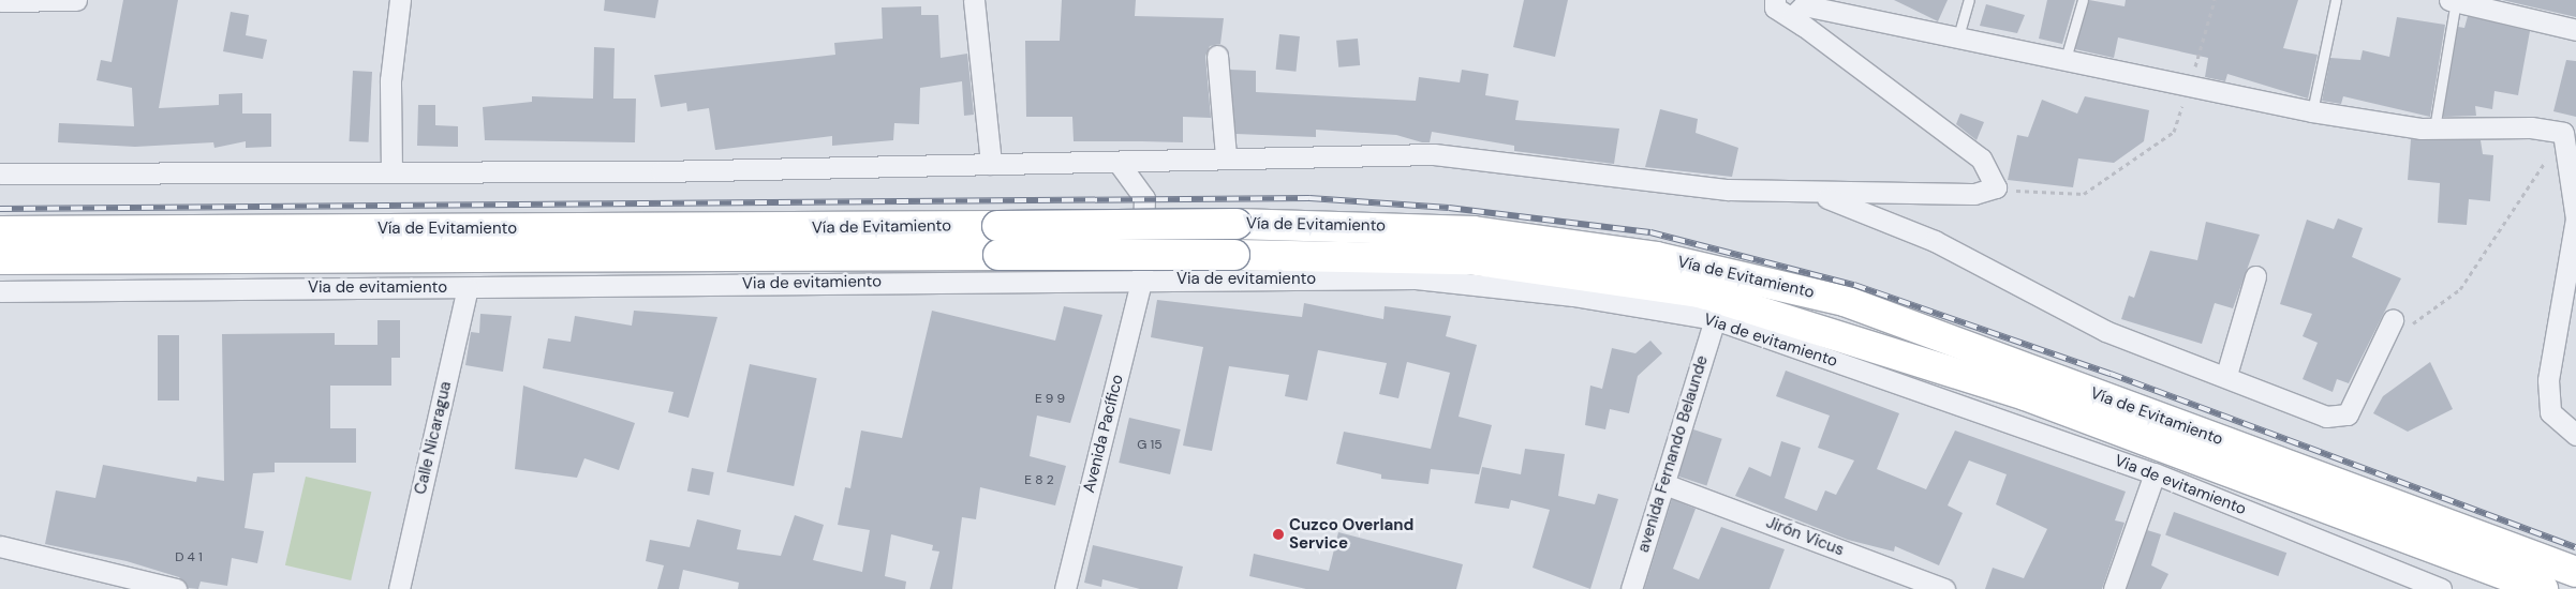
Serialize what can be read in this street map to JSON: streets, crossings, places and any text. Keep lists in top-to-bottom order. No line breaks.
{"streets":{"highway":["Vía de Evitamiento"],"street":["Via de evitamiento","Avenida Pacífico","Calle Nicaragua","avenida Fernando Belaunde","Jirón Vicus"]},"crossings":[["Via de evitamiento","Avenida Pacífico"],["Via de evitamiento","Calle Nicaragua"],["Via de evitamiento","avenida Fernando Belaunde"],["avenida Fernando Belaunde","Jirón Vicus"]],"places":["Cuzco Overland Service"],"house_numbers":["E 9 9","G 15","E 8 2","D 4 1"]}
